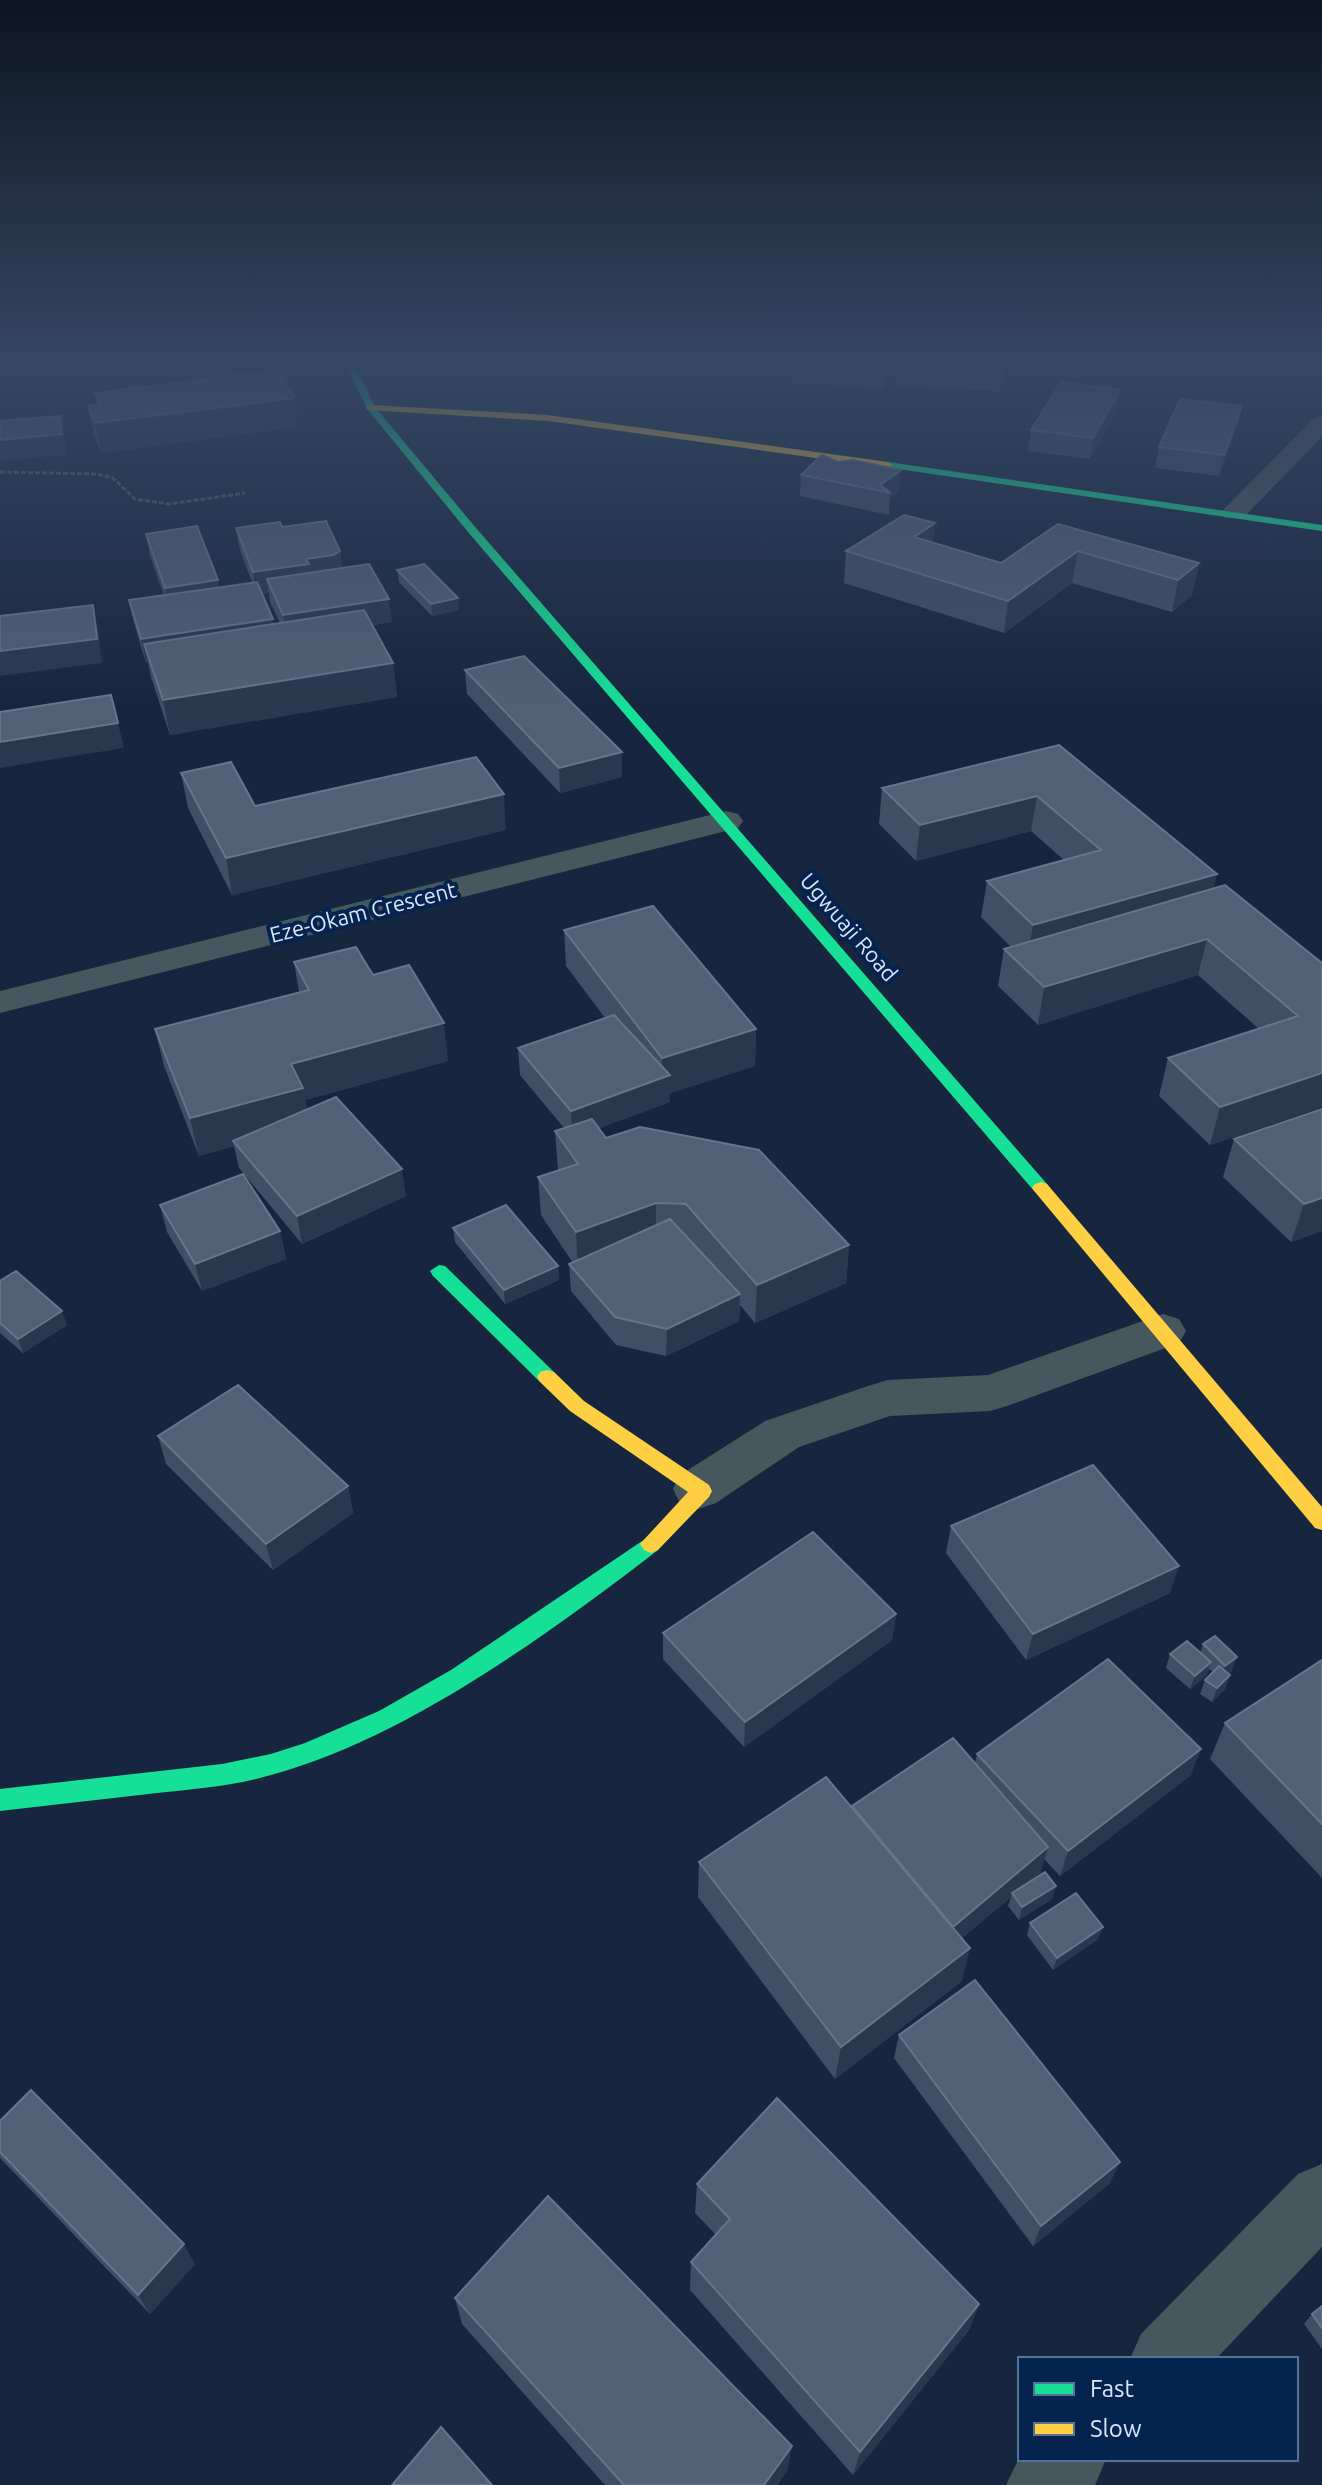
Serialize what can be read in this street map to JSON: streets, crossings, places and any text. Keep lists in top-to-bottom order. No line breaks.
{"streets":{"main road":["Ugwuaji Road"],"street":["Eze-Okam Crescent"]},"crossings":[["Eze-Okam Crescent","Ugwuaji Road"]],"legend":["Fast","Slow"]}
